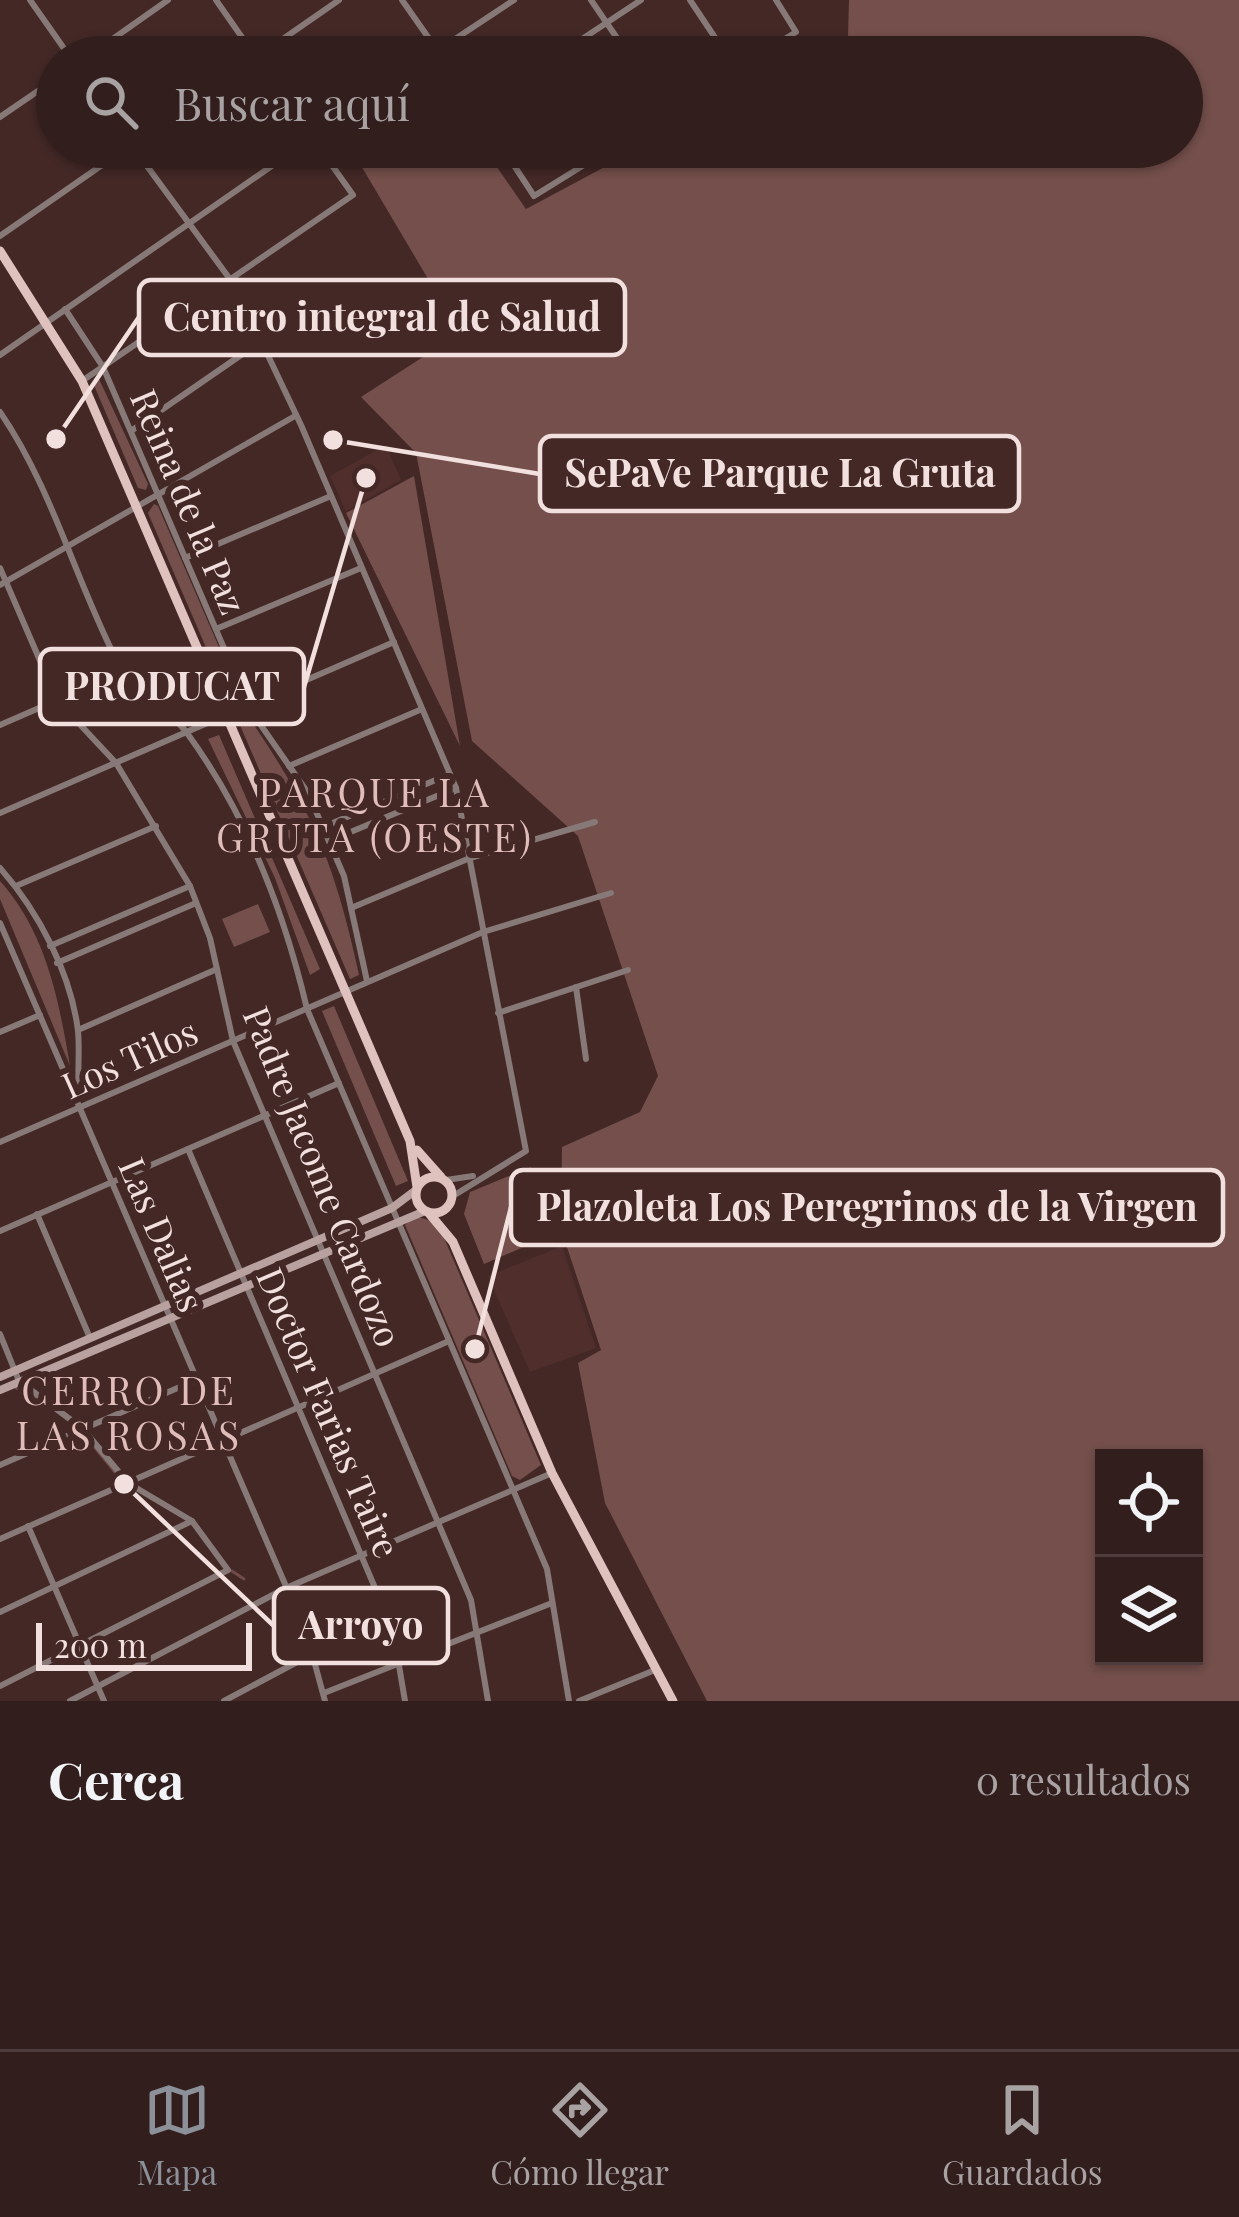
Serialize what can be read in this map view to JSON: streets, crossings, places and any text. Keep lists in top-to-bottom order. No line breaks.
{"streets":{"street":["Reina de la Paz","Los Tilos","Padre Jacome Cardozo","Las Dalias","Doctor Farias Taire"]},"crossings":[["Reina de la Paz","Los Tilos"],["Los Tilos","Padre Jacome Cardozo"],["Los Tilos","Las Dalias"]],"districts":["PARQUE LA GRUTA (OESTE)","CERRO DE LAS ROSAS"],"places":["Centro integral de Salud","SePaVe Parque La Gruta","PRODUCAT","Plazoleta Los Peregrinos de la Virgen","Arroyo"],"scale_bar":"200 m","page":{"search":"Buscar aquí","scale":"200 m","heading":["Cerca","0 resultados"],"nav":["Mapa","Cómo llegar","Guardados"]}}
